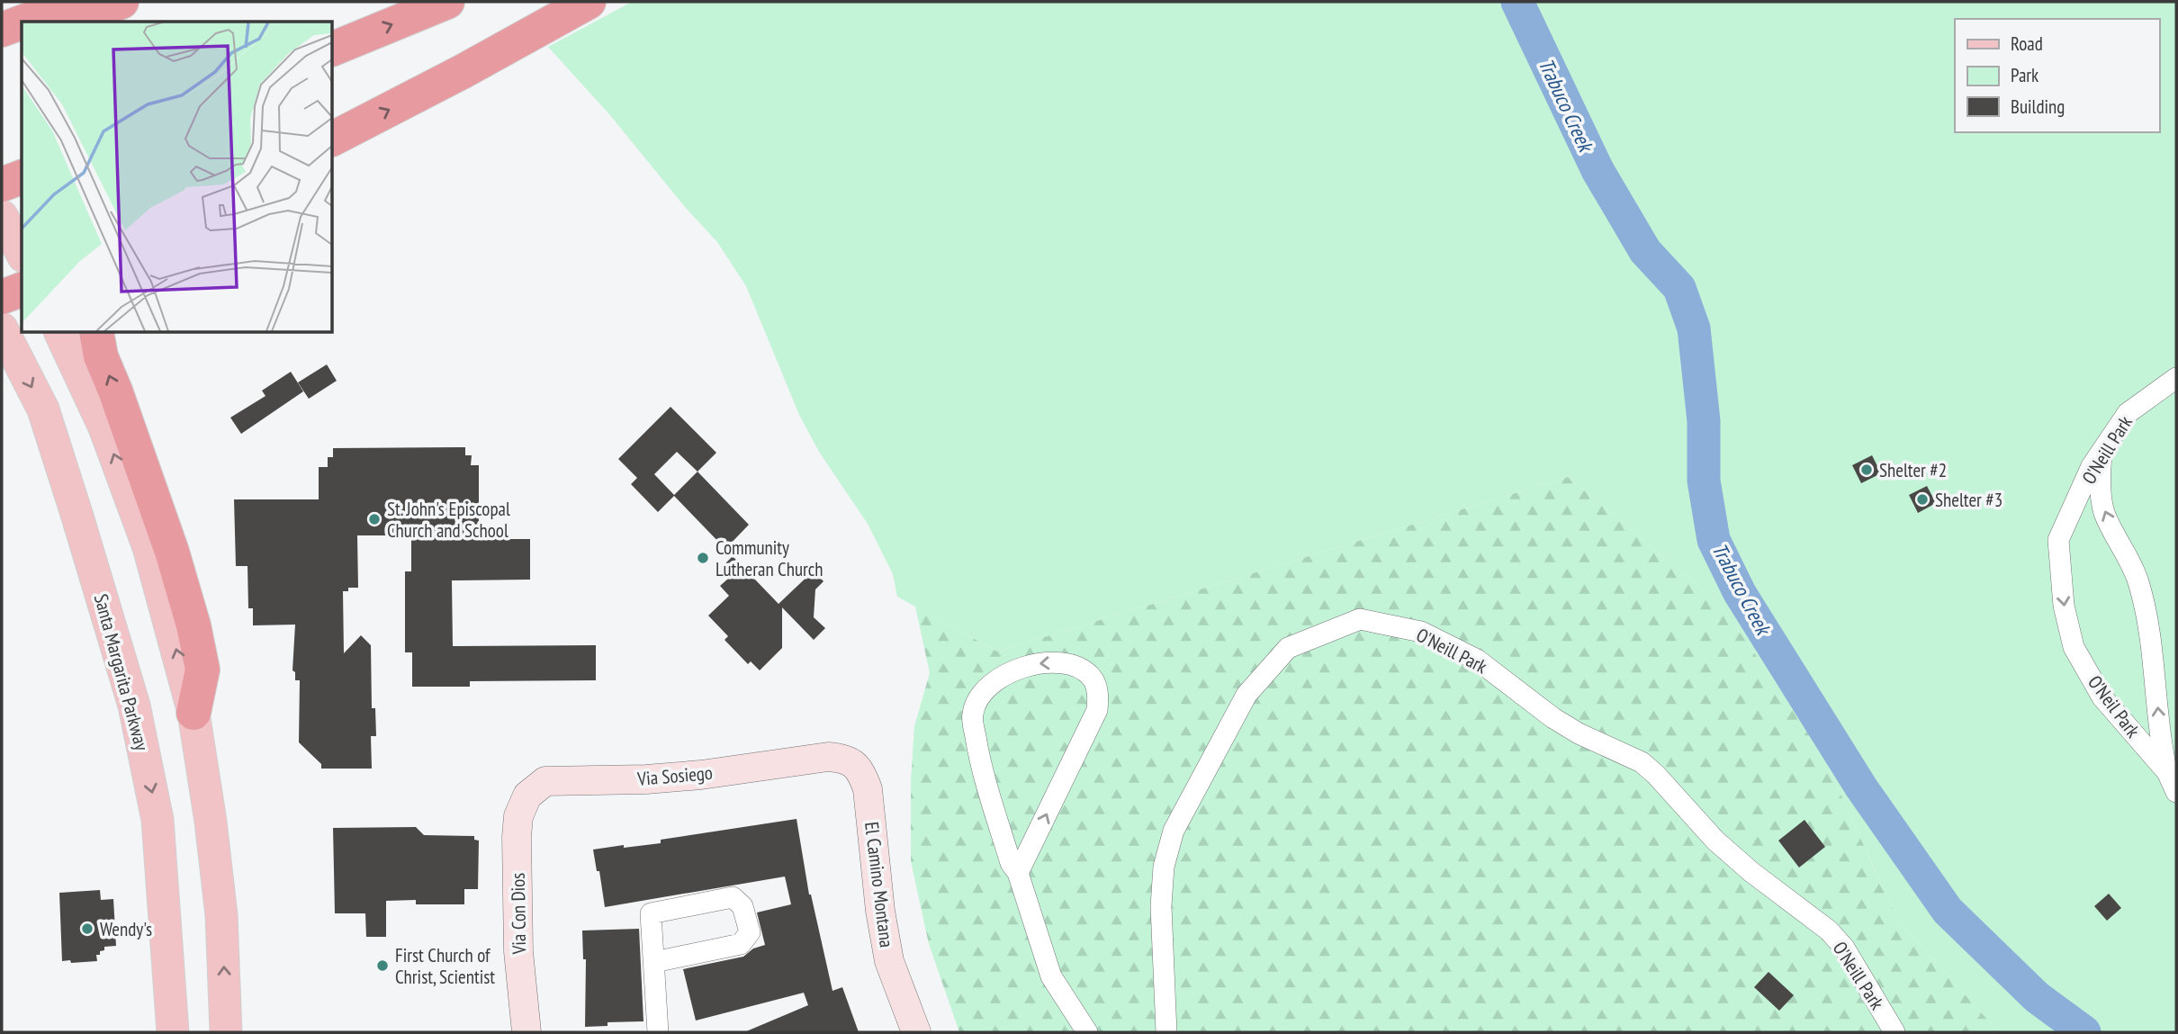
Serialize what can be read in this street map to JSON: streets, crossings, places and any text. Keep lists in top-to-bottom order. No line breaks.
{"streets":{"main road":["Santa Margarita Parkway"],"street":["O'Neill Park","O'Neil Park","Via Sosiego","El Camino Montana","Via Con Dios"]},"crossings":[["O'Neill Park","O'Neil Park"],["Via Sosiego","El Camino Montana"],["Via Sosiego","Via Con Dios"]],"water":["Trabuco Creek"],"places":["Shelter #2","Shelter #3","St. John's Episcopal Church and School","Community Lutheran Church","Wendy's","First Church of Christ, Scientist"],"legend":["Road","Park","Building"]}
